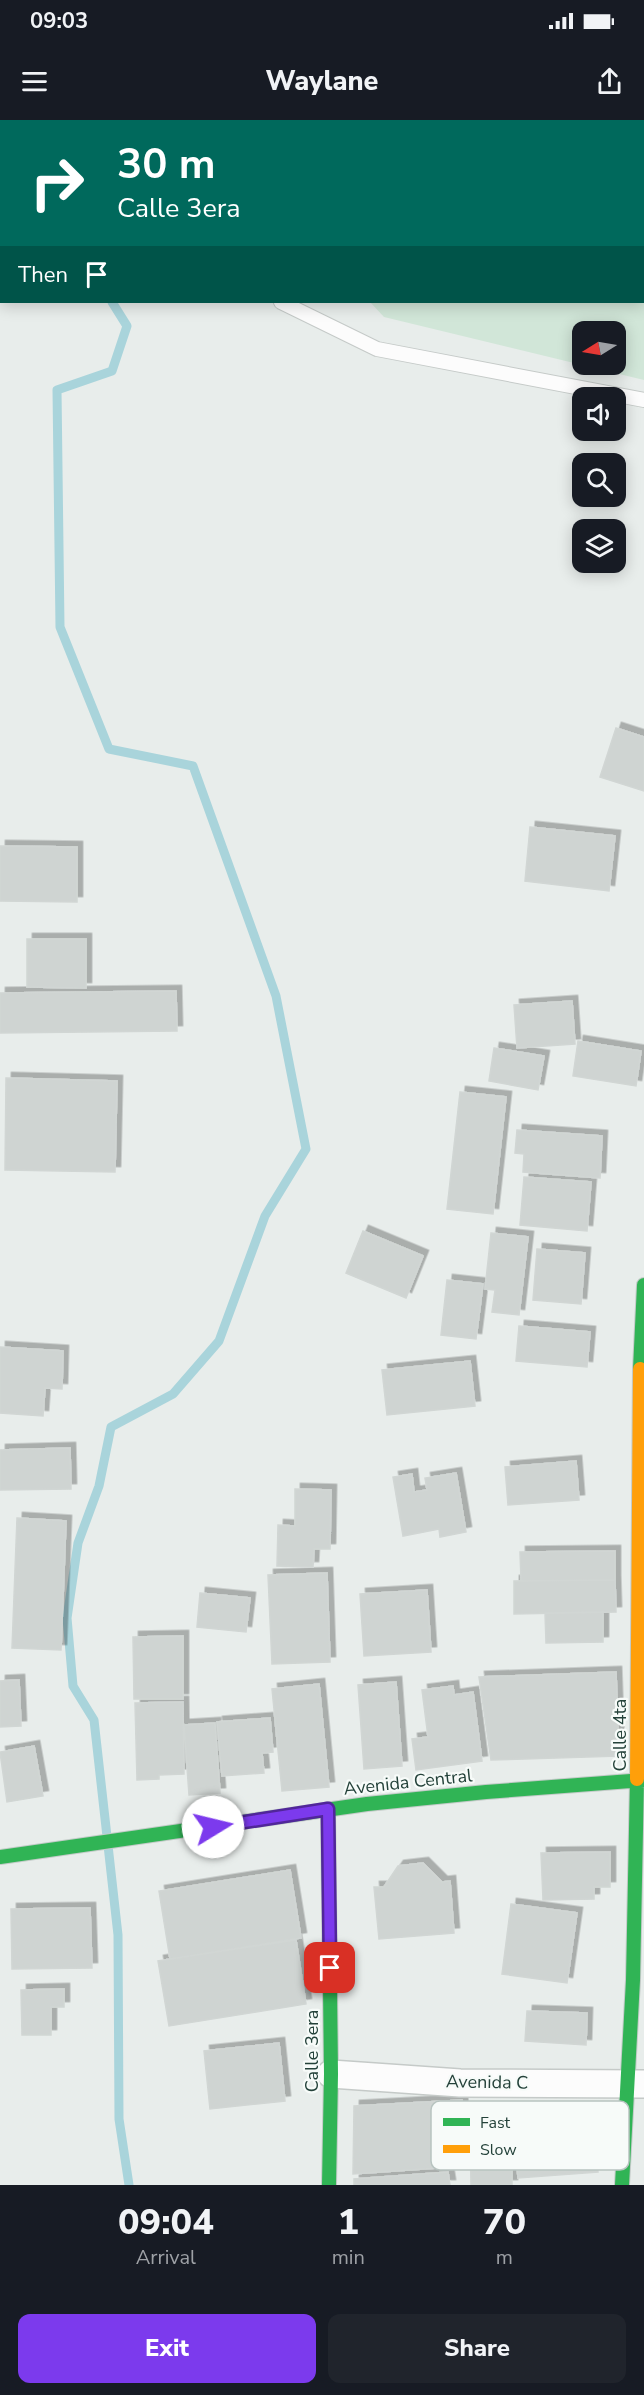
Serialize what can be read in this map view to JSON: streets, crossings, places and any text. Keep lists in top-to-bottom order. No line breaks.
{"streets":{"street":["Calle 4ta","Avenida Central","Calle 3era","Avenida C"]},"crossings":[["Calle 4ta","Avenida Central"],["Calle 4ta","Avenida C"],["Avenida Central","Calle 3era"],["Calle 3era","Avenida C"]],"legend":["Fast","Slow"],"north":"left","page":{"status":"09:03","header":"Waylane","turn":["30 m","Calle 3era"],"then":"Then","eta":["09:04","Arrival","1","min","70","m"],"buttons":["Exit","Share"]}}
